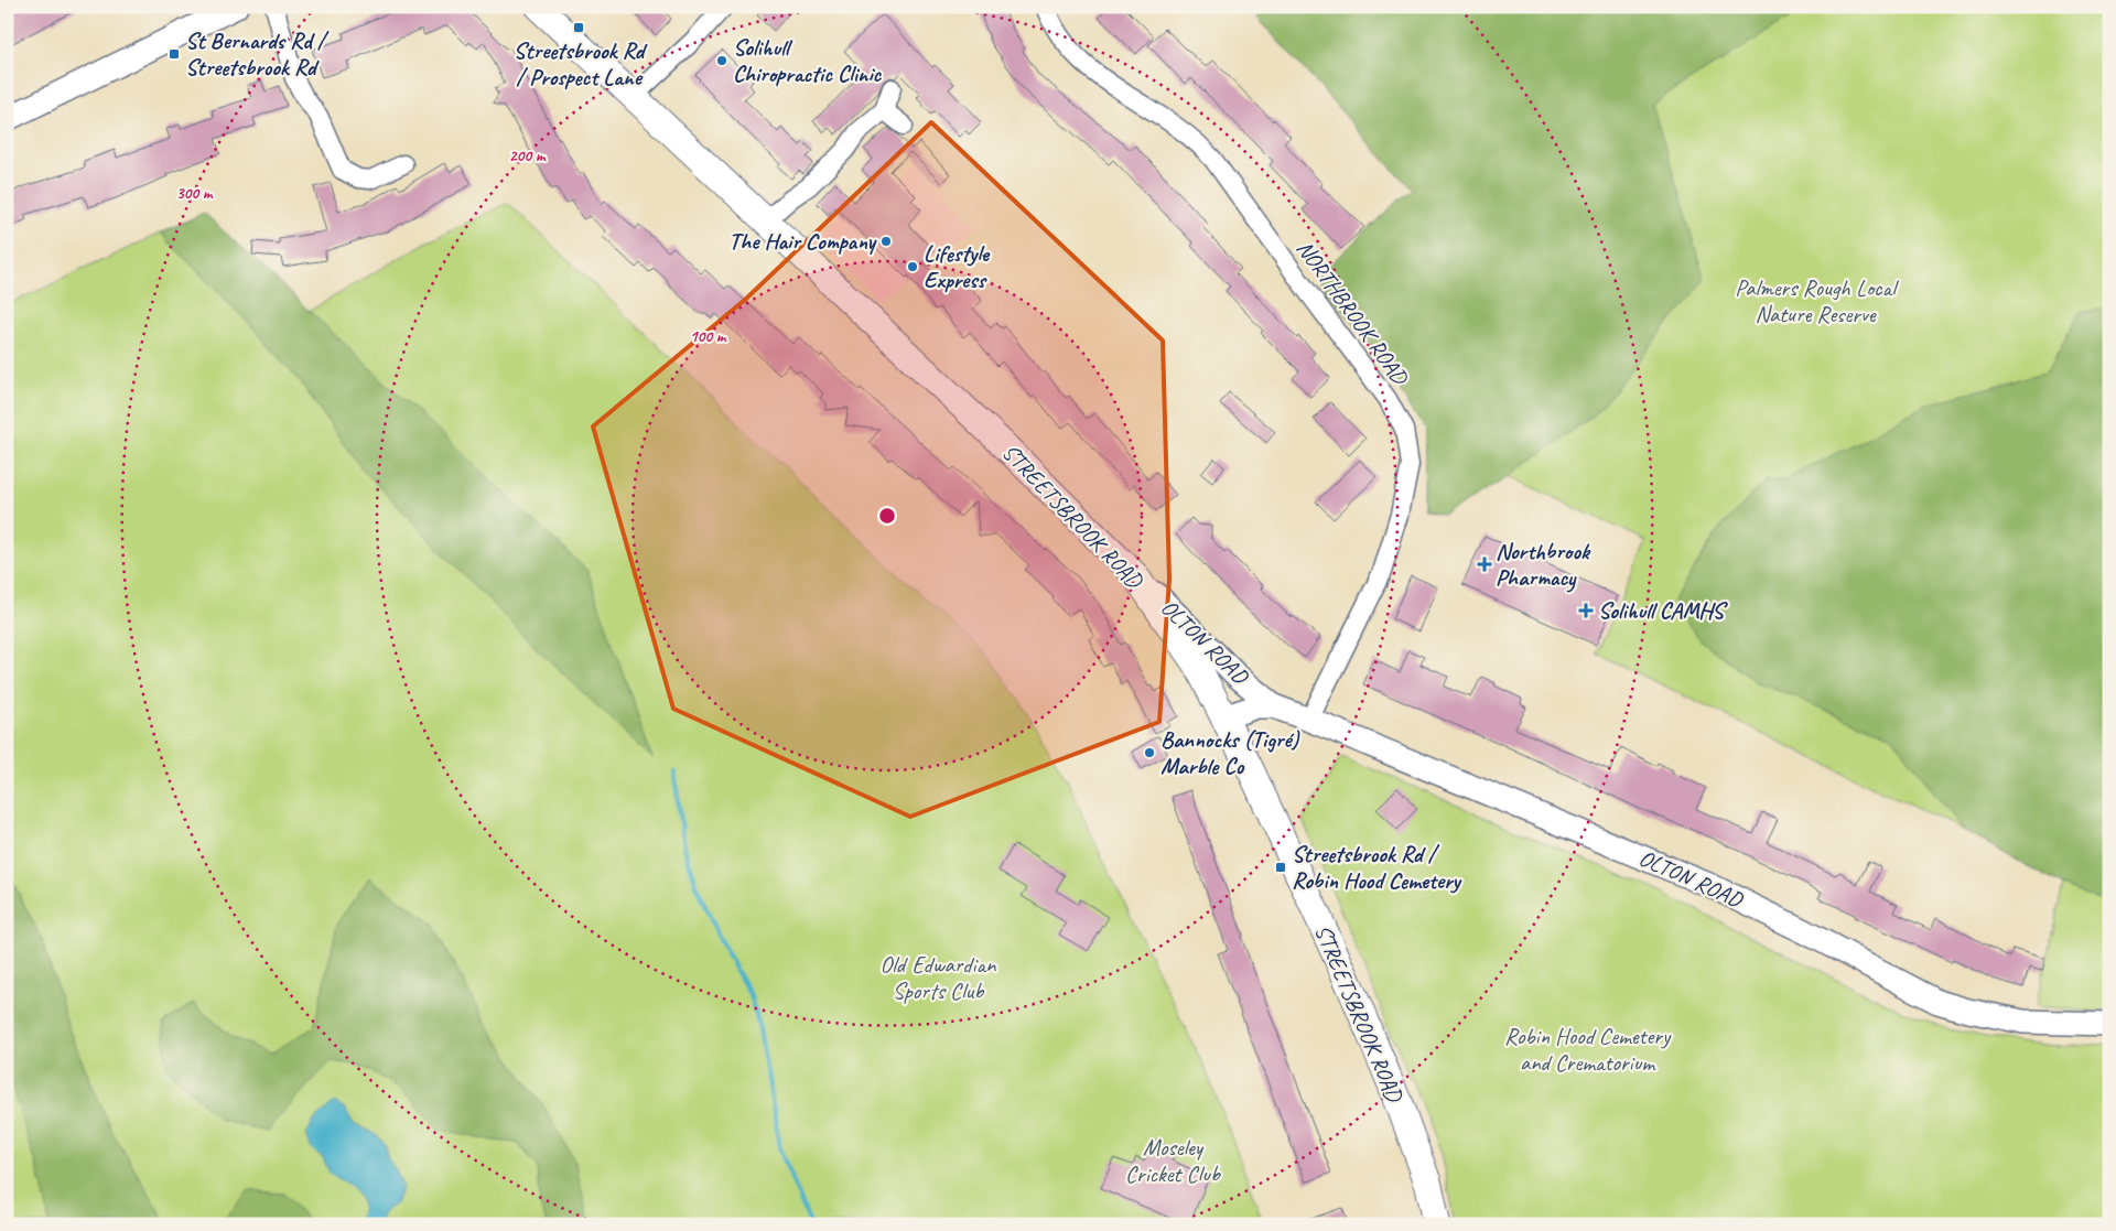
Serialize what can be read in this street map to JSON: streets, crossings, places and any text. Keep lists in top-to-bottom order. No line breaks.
{"streets":{"main road":["STREETSBROOK ROAD"],"street":["NORTHBROOK ROAD","OLTON ROAD"]},"crossings":[["NORTHBROOK ROAD","OLTON ROAD"],["STREETSBROOK ROAD","OLTON ROAD"]],"parks":["Palmers Rough Local Nature Reserve","Old Edwardian Sports Club","Robin Hood Cemetery and Crematorium","Moseley Cricket Club"],"places":{"transit":["Streetsbrook Rd / Prospect Lane","St Bernards Rd / Streetsbrook Rd","Streetsbrook Rd / Robin Hood Cemetery"],"other":["Solihull Chiropractic Clinic","The Hair Company","Lifestyle Express","Bannocks (Tigré) Marble Co"],"health":["Northbrook Pharmacy","Solihull CAMHS"]},"rings":["200 m","300 m","100 m"]}
